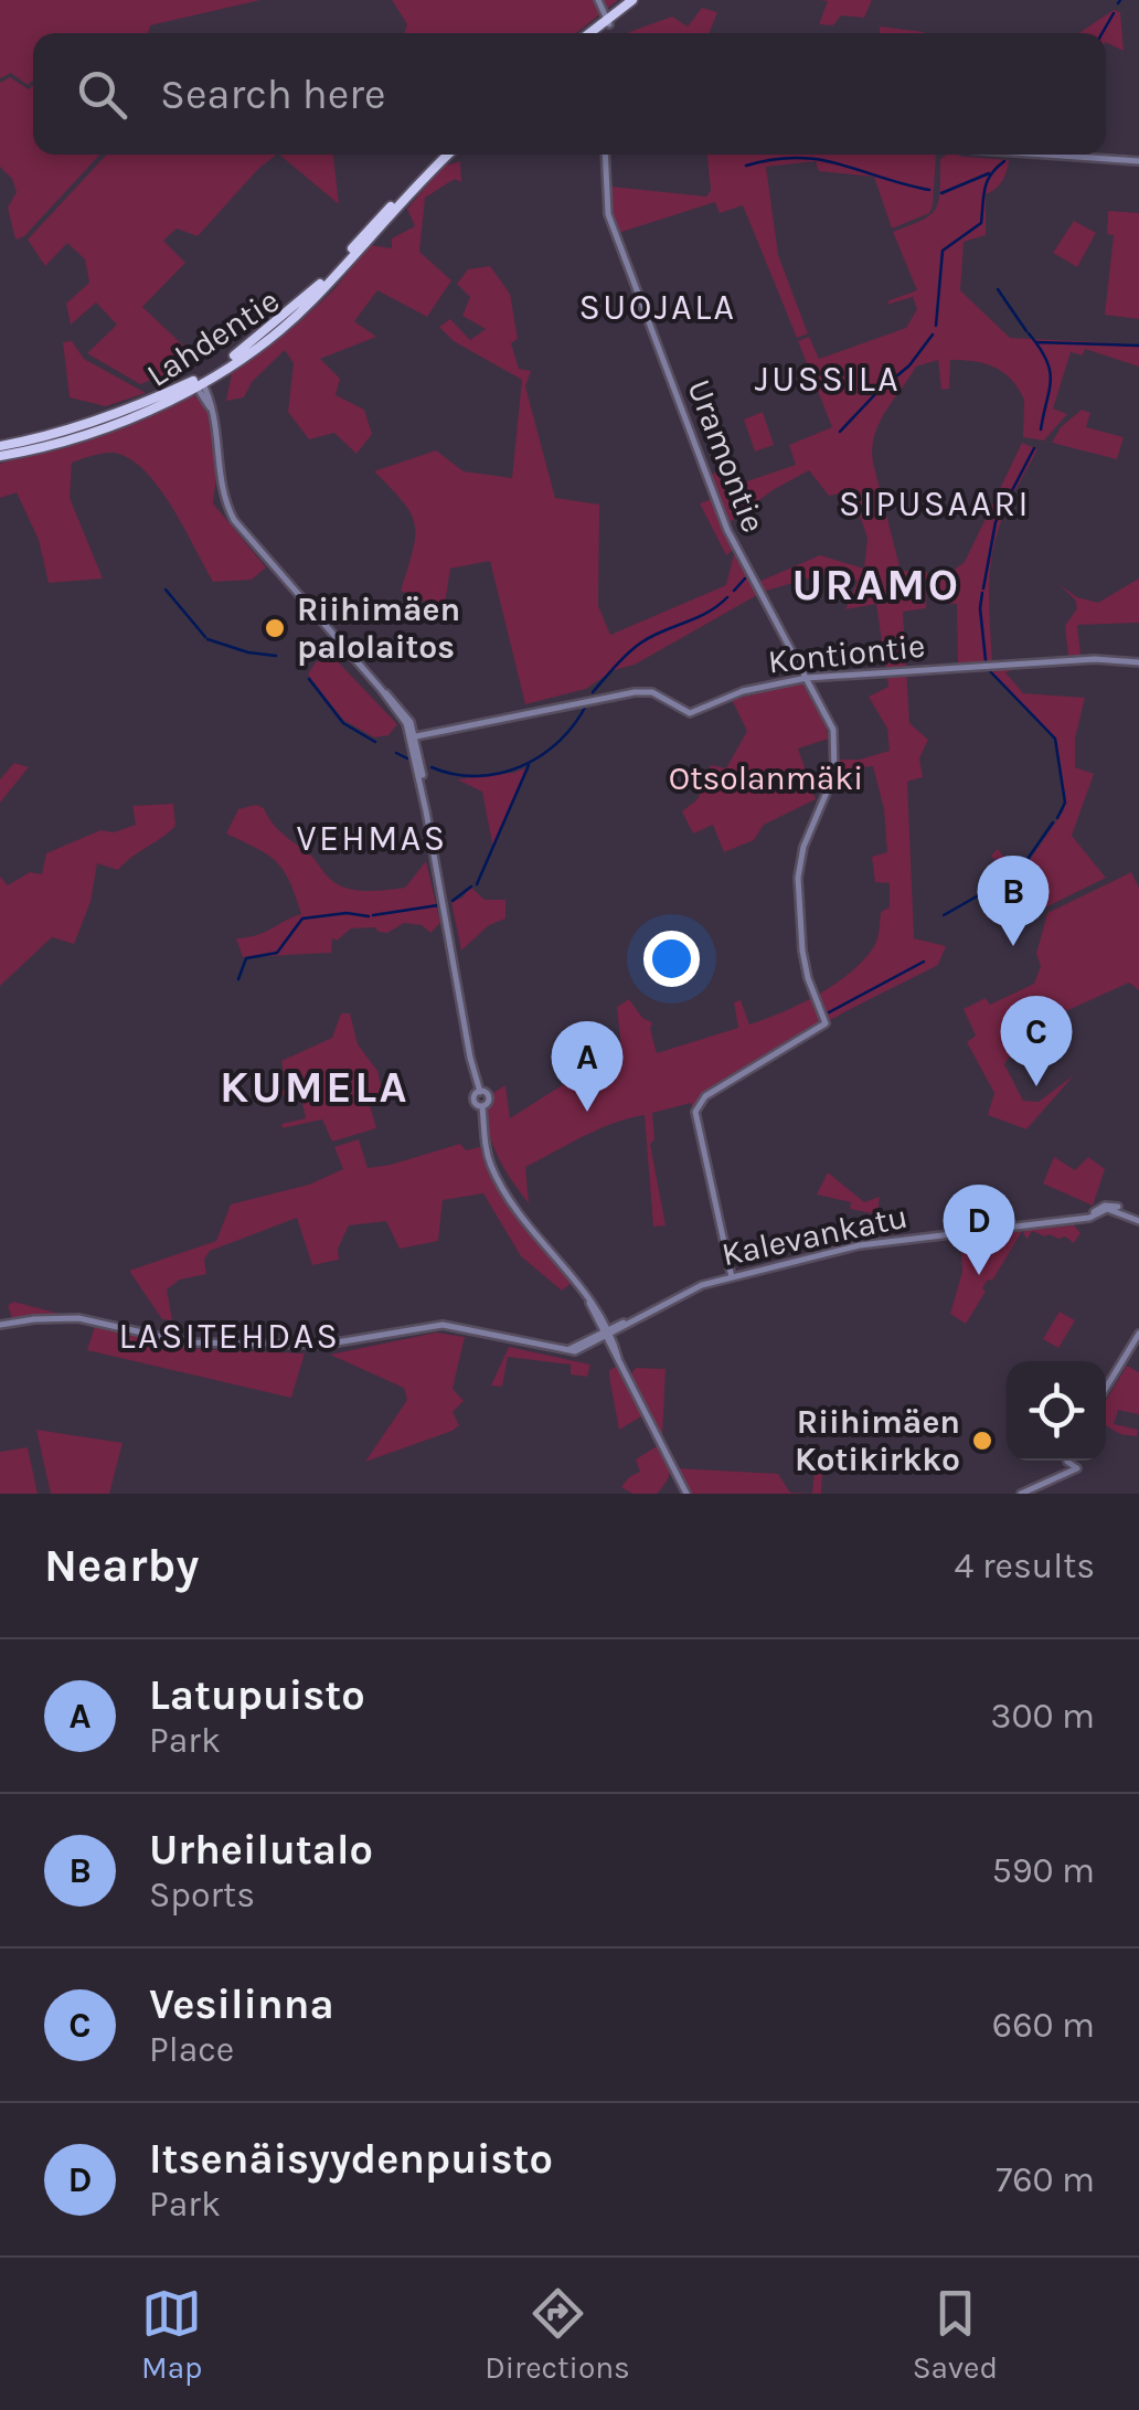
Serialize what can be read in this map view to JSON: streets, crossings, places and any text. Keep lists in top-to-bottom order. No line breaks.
{"streets":{"main road":["Lahdentie"],"street":["Uramontie","Kontiontie","Kalevankatu"]},"crossings":[["Uramontie","Kontiontie"],["Uramontie","Kalevankatu"]],"districts":["SUOJALA","JUSSILA","SIPUSAARI","URAMO","VEHMAS","KUMELA","LASITEHDAS"],"parks":["Otsolanmäki"],"places":["Riihimäen palolaitos","Riihimäen Kotikirkko"],"page":{"search":"Search here","pins":["B","C","A","D"],"heading":["Nearby","4 results"],"list":[{"mark":"A","name":"Latupuisto","note":"Park","value":"300 m"},{"mark":"B","name":"Urheilutalo","note":"Sports","value":"590 m"},{"mark":"C","name":"Vesilinna","note":"Place","value":"660 m"},{"mark":"D","name":"Itsenäisyydenpuisto","note":"Park","value":"760 m"}],"nav":["Map","Directions","Saved"]}}
